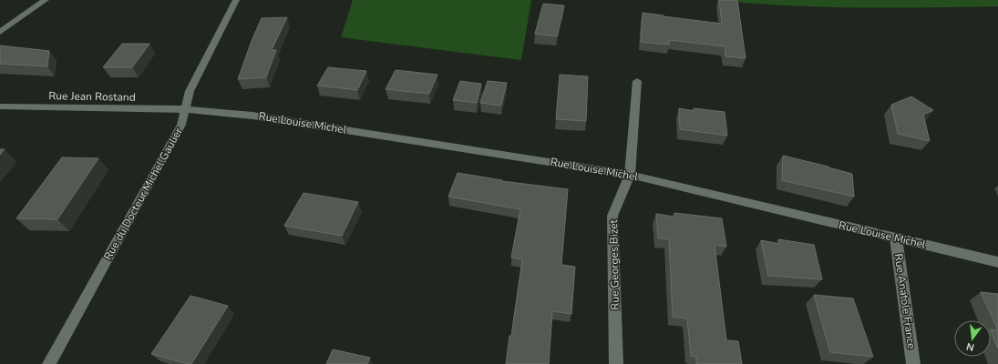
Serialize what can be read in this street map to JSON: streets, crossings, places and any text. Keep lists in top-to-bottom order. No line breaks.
{"streets":{"street":["Rue Jean Rostand","Rue Louise Michel","Rue du Docteur Michel Gaulier","Rue Georges Bizet","Rue Anatole France"]},"crossings":[["Rue Jean Rostand","Rue Louise Michel"],["Rue Jean Rostand","Rue du Docteur Michel Gaulier"],["Rue Louise Michel","Rue du Docteur Michel Gaulier"],["Rue Louise Michel","Rue Georges Bizet"],["Rue Louise Michel","Rue Anatole France"]],"north":"bottom"}
